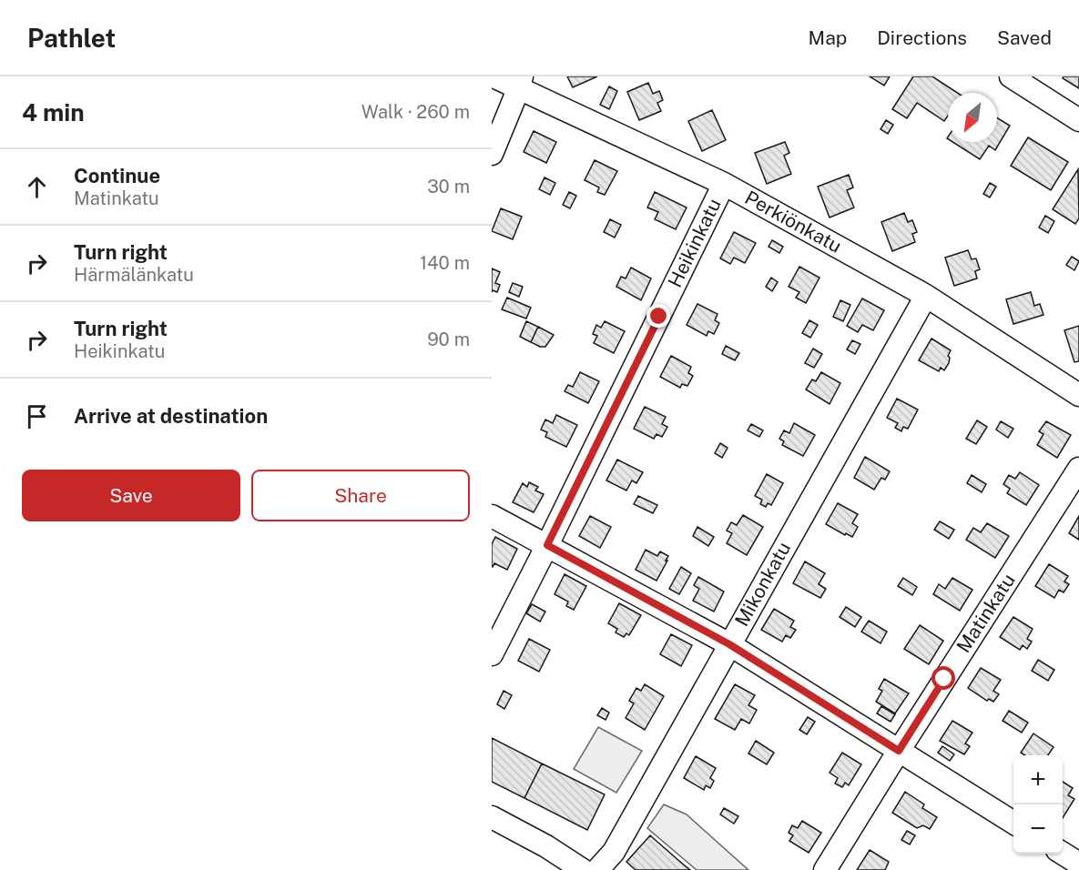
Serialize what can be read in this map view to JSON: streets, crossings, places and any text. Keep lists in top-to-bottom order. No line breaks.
{"streets":{"street":["Perkiönkatu","Heikinkatu","Mikonkatu","Matinkatu"]},"crossings":[["Perkiönkatu","Heikinkatu"],["Perkiönkatu","Mikonkatu"]],"north":"bottom left","page":{"header":"Pathlet","nav":["Map","Directions","Saved"],"heading":["4 min","Walk · 260 m"],"list":[["Continue","Matinkatu","30 m"],["Turn right","Härmälänkatu","140 m"],["Turn right","Heikinkatu","90 m"],"Arrive at destination"],"buttons":["Save","Share"],"map_buttons":["+","−"]}}
